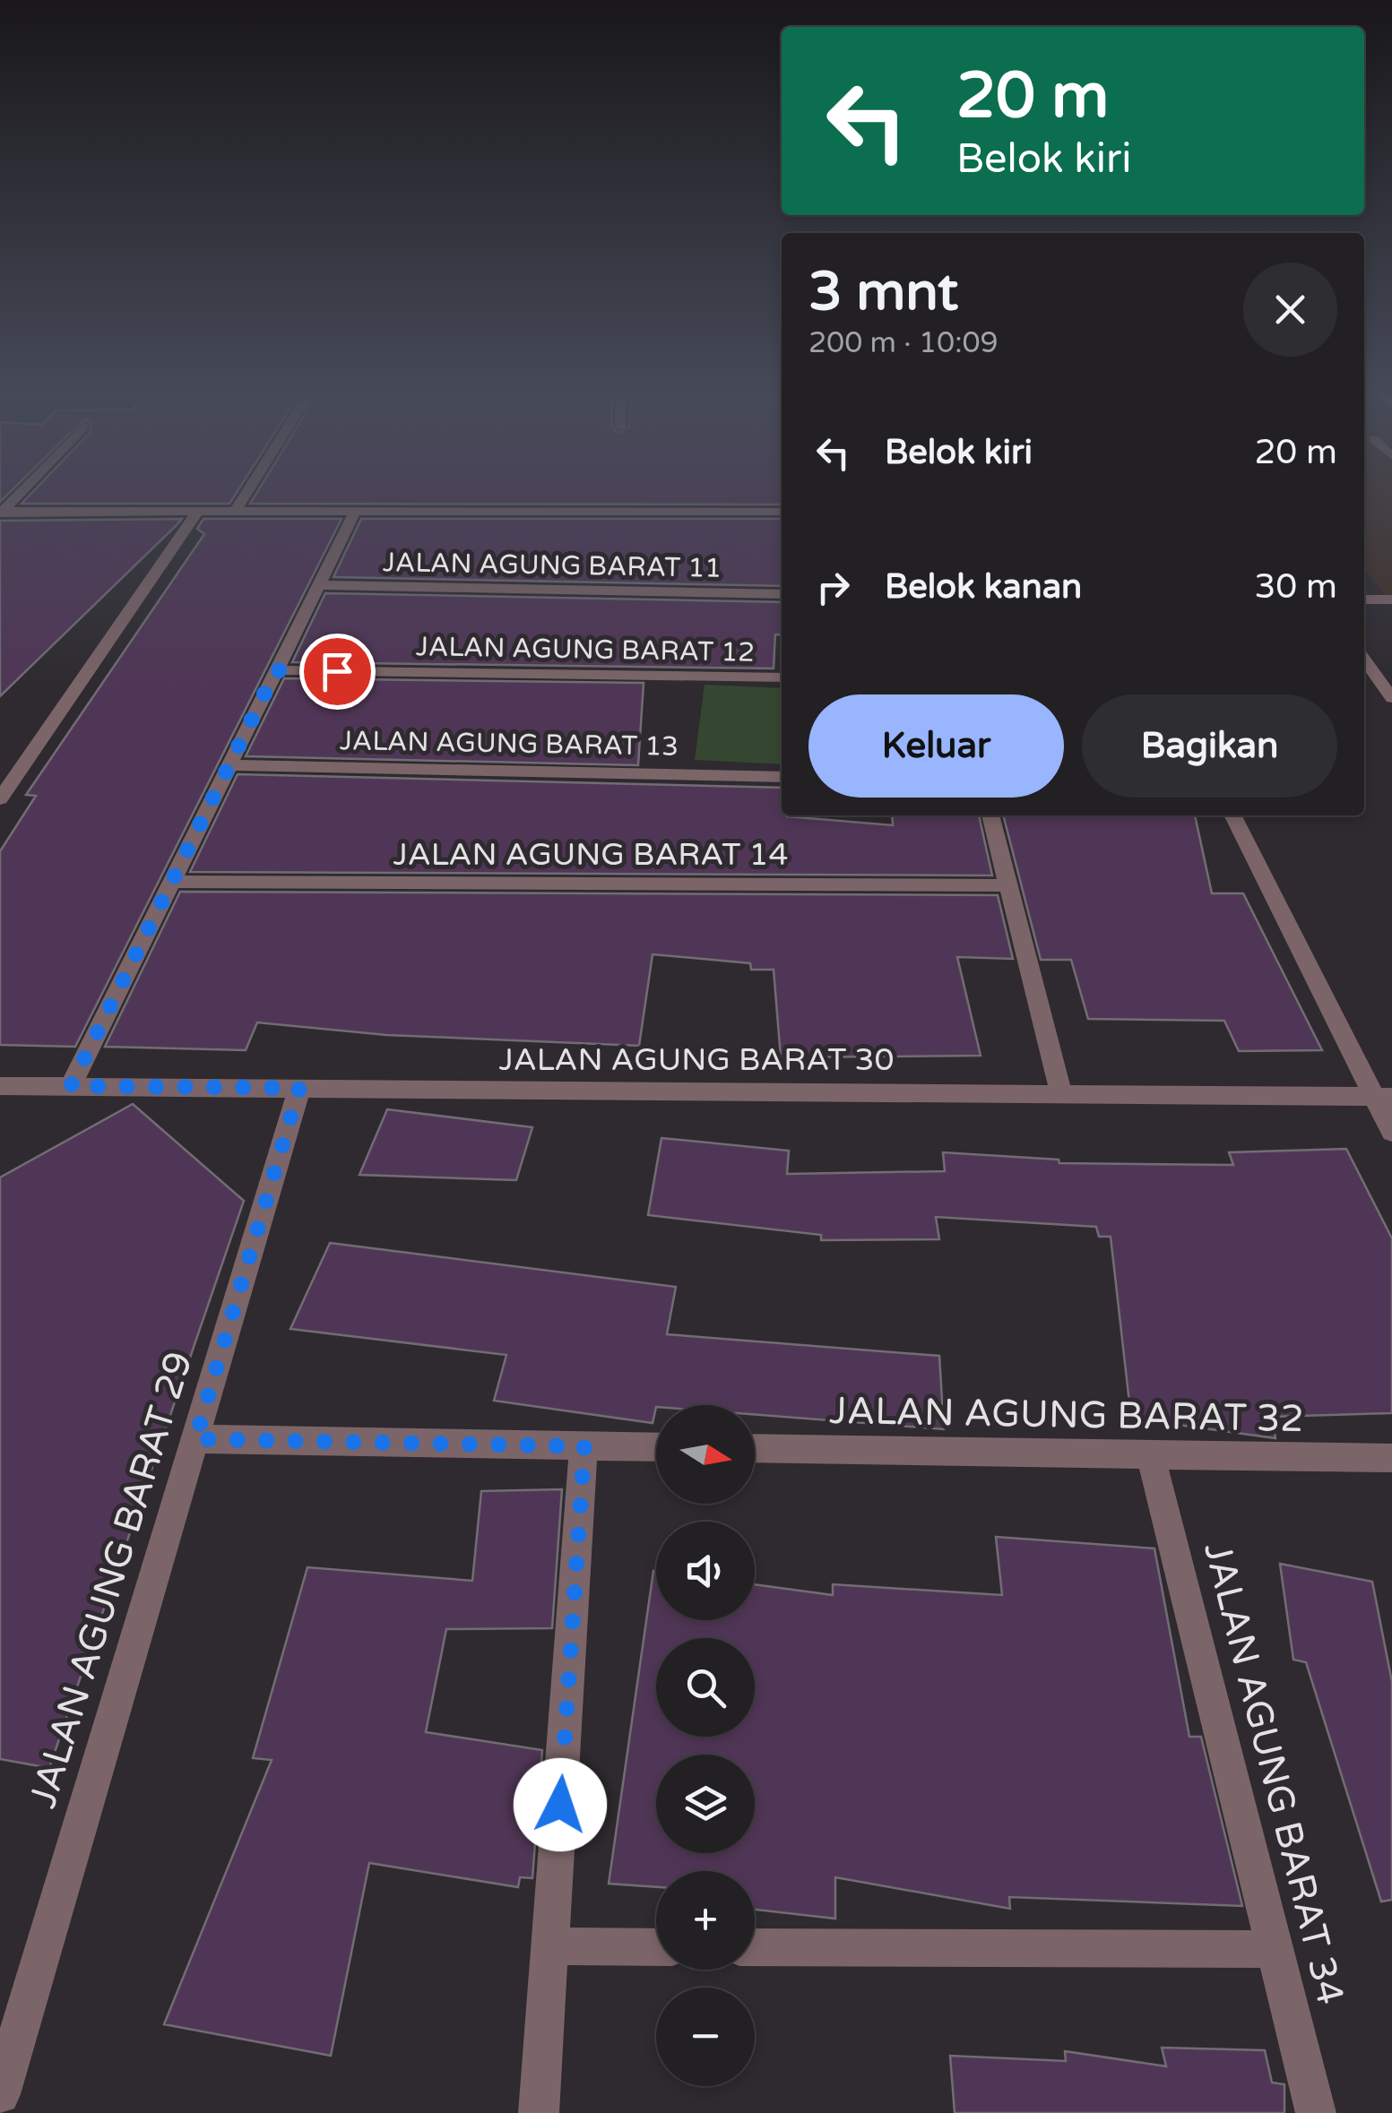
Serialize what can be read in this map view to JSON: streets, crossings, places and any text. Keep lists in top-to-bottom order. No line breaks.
{"streets":{"street":["JALAN AGUNG BARAT 11","JALAN AGUNG BARAT 12","JALAN AGUNG BARAT 13","JALAN AGUNG BARAT 14","JALAN AGUNG BARAT 30","JALAN AGUNG BARAT 32","JALAN AGUNG BARAT 29","JALAN AGUNG BARAT 34"]},"crossings":[["JALAN AGUNG BARAT 30","JALAN AGUNG BARAT 29"],["JALAN AGUNG BARAT 32","JALAN AGUNG BARAT 34"]],"north":"right","page":{"turn":["20 m","Belok kiri"],"heading":["3 mnt","200 m · 10:09"],"list":[{"name":"Belok kiri","value":"20 m"},{"name":"Belok kanan","value":"30 m"}],"buttons":["Keluar","Bagikan"],"map_buttons":["+","−"]}}
